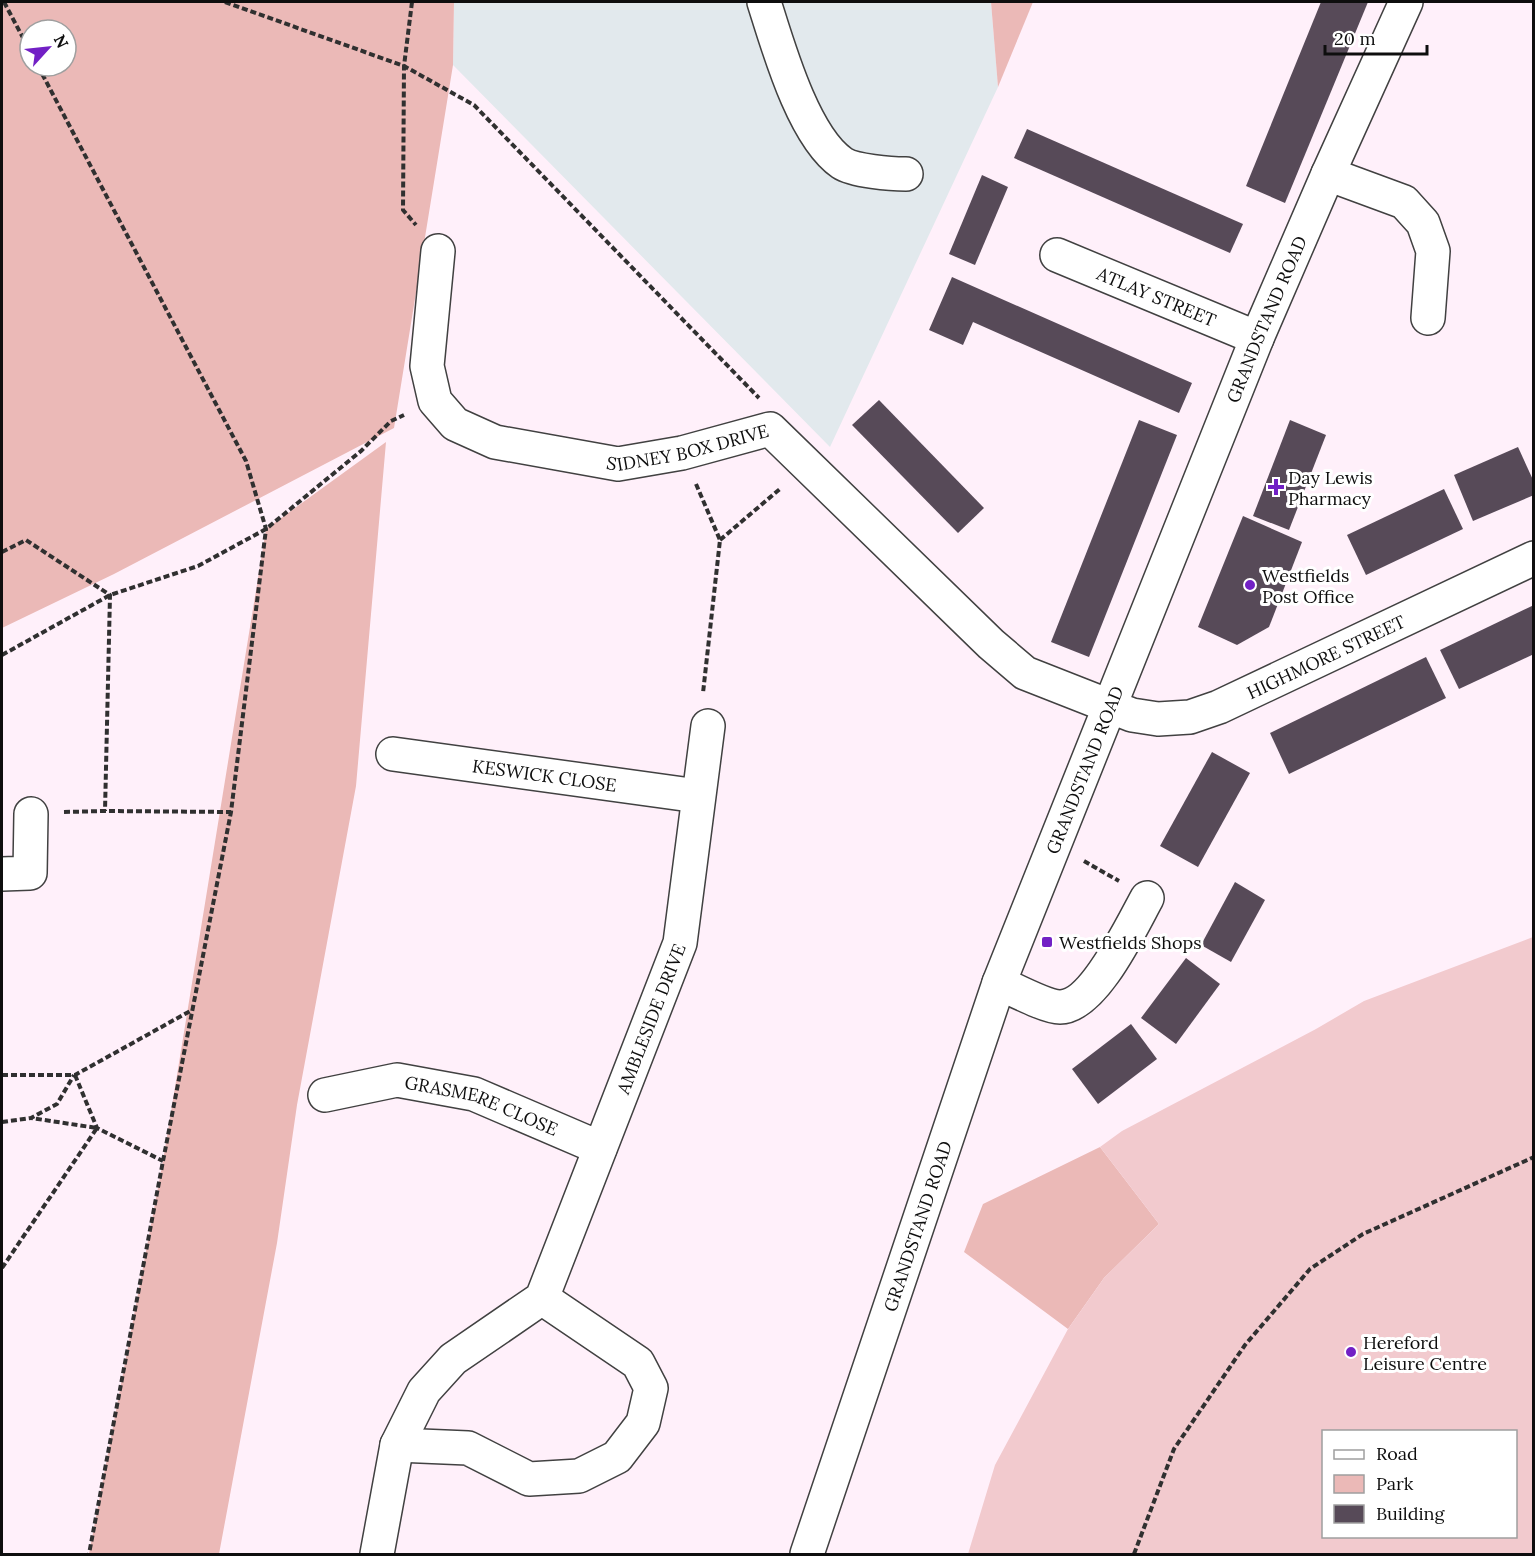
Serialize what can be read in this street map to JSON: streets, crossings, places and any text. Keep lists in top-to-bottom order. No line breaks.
{"streets":{"street":["ATLAY STREET","GRANDSTAND ROAD","SIDNEY BOX DRIVE","HIGHMORE STREET","KESWICK CLOSE","AMBLESIDE DRIVE","GRASMERE CLOSE"]},"crossings":[["ATLAY STREET","GRANDSTAND ROAD"],["GRANDSTAND ROAD","SIDNEY BOX DRIVE"],["GRANDSTAND ROAD","HIGHMORE STREET"],["SIDNEY BOX DRIVE","HIGHMORE STREET"],["KESWICK CLOSE","AMBLESIDE DRIVE"],["AMBLESIDE DRIVE","GRASMERE CLOSE"]],"places":{"health":["Day Lewis Pharmacy"],"other":["Westfields Post Office","Hereford Leisure Centre"],"transit":["Westfields Shops"]},"legend":["Road","Park","Building"],"scale_bar":"20 m","north":"top right"}
